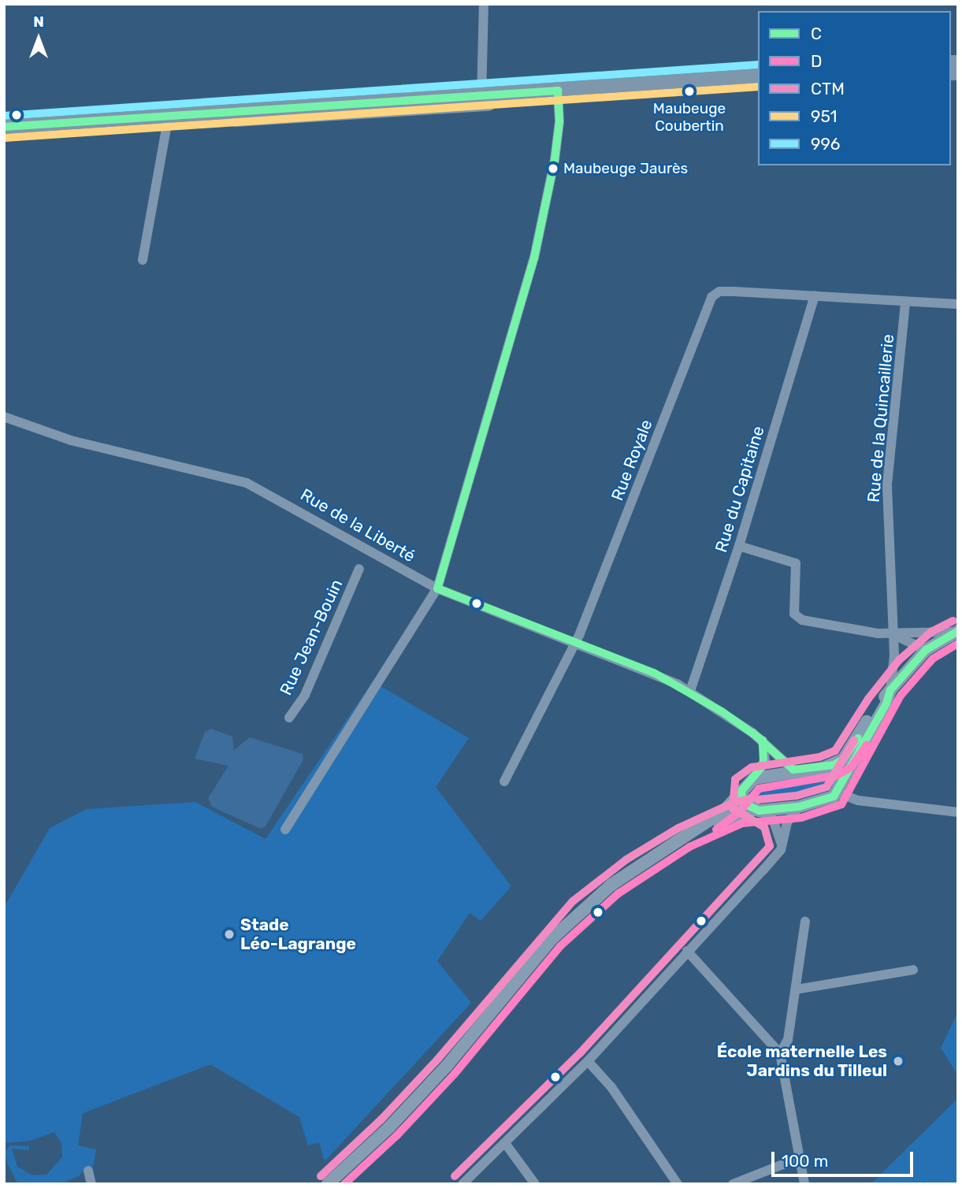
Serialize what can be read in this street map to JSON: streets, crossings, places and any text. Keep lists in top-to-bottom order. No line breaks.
{"streets":{"street":["Rue de la Quincaillerie","Rue Royale","Rue du Capitaine","Rue de la Liberté","Rue Jean-Bouin"]},"crossings":[["Rue Royale","Rue du Capitaine"],["Rue Royale","Rue de la Liberté"],["Rue du Capitaine","Rue de la Liberté"]],"places":["Maubeuge Coubertin","Maubeuge Jaurès","Stade Léo-Lagrange","École maternelle Les Jardins du Tilleul"],"lines":["transit line 996","transit line 951","transit line C","transit line CTM","transit line D"],"legend":["C","D","CTM","951","996"],"scale_bar":"100 m","north":"top"}
